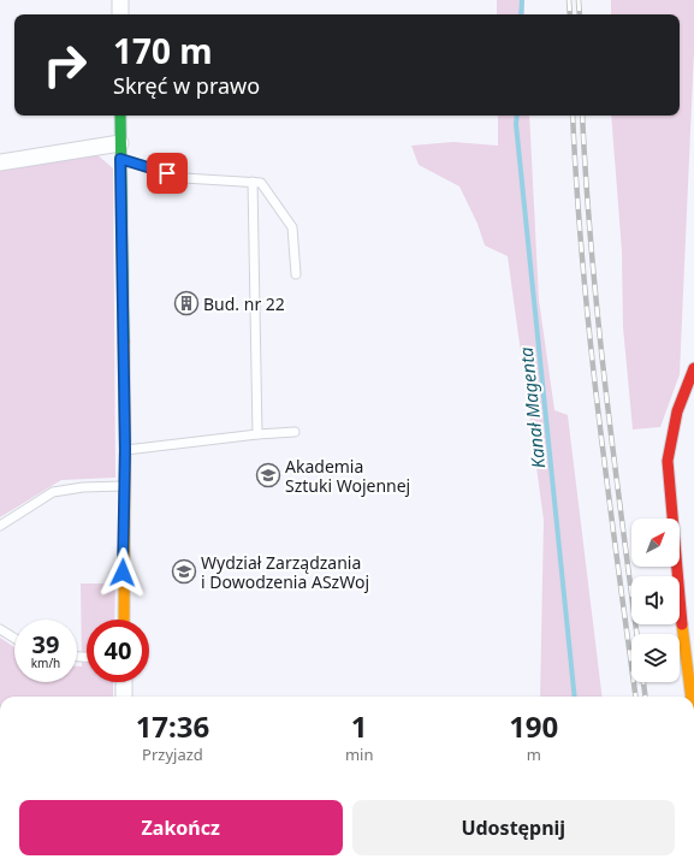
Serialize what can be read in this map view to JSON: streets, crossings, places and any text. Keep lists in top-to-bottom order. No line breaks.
{"water":["Kanał Magenta"],"places":{"building":["Bud. nr 22"],"school or university":["Akademia Sztuki Wojennej","Wydział Zarządzania i Dowodzenia ASzWoj"]},"north":"top right","page":{"turn":["170 m","Skręć w prawo"],"speed":"39 km/h","limit":"40","eta":["17:36","Przyjazd","1","min","190","m"],"buttons":["Zakończ","Udostępnij"]}}
